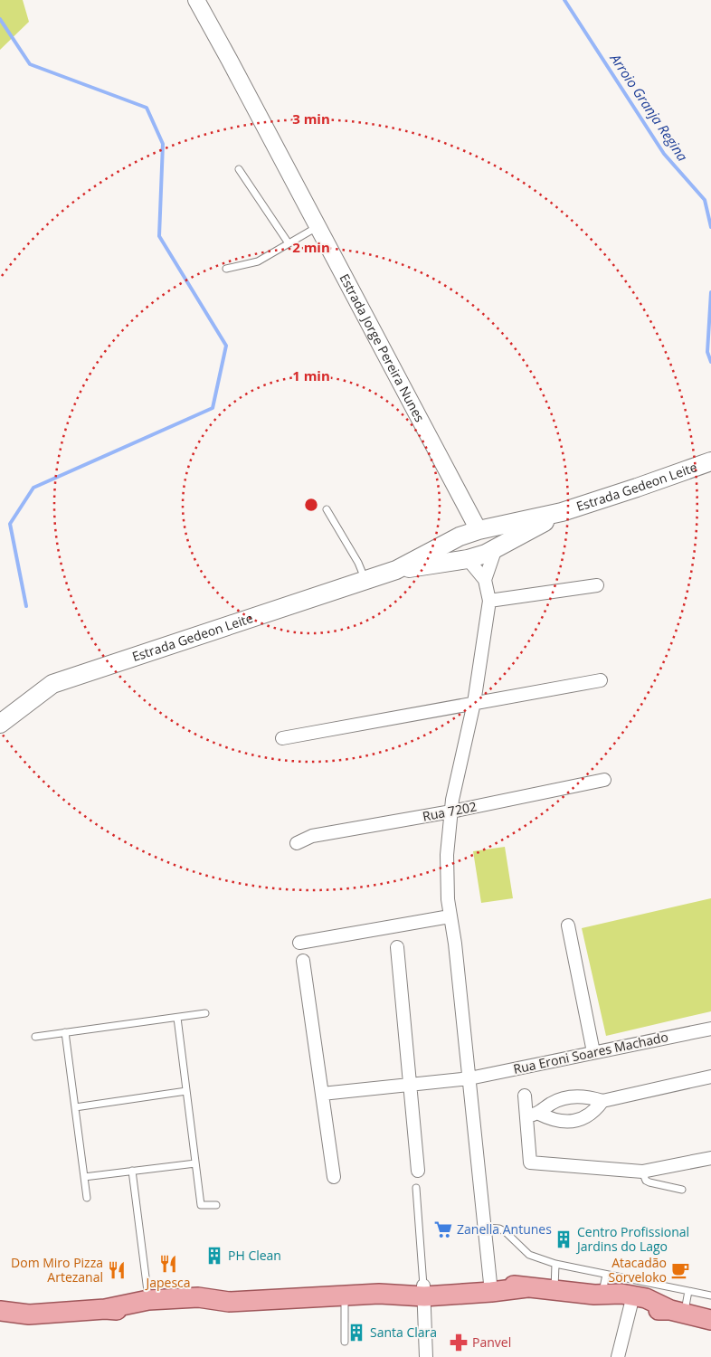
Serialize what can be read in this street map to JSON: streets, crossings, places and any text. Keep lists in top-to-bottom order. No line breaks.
{"streets":{"main road":["Estrada Gedeon Leite"],"street":["Estrada Jorge Pereira Nunes","Rua 7202","Rua Eroni Soares Machado"]},"crossings":[["Estrada Jorge Pereira Nunes","Estrada Gedeon Leite"]],"water":["Arroio Granja Regina"],"places":{"supermarket":["Zanella Antunes"],"building":["Centro Profissional Jardins do Lago","PH Clean","Santa Clara"],"restaurant":["Japesca","Dom Miro Pizza Artezanal"],"cafe":["Atacadão Sorveloko"],"pharmacy":["Panvel"]},"rings":["3 min","2 min","1 min"]}
